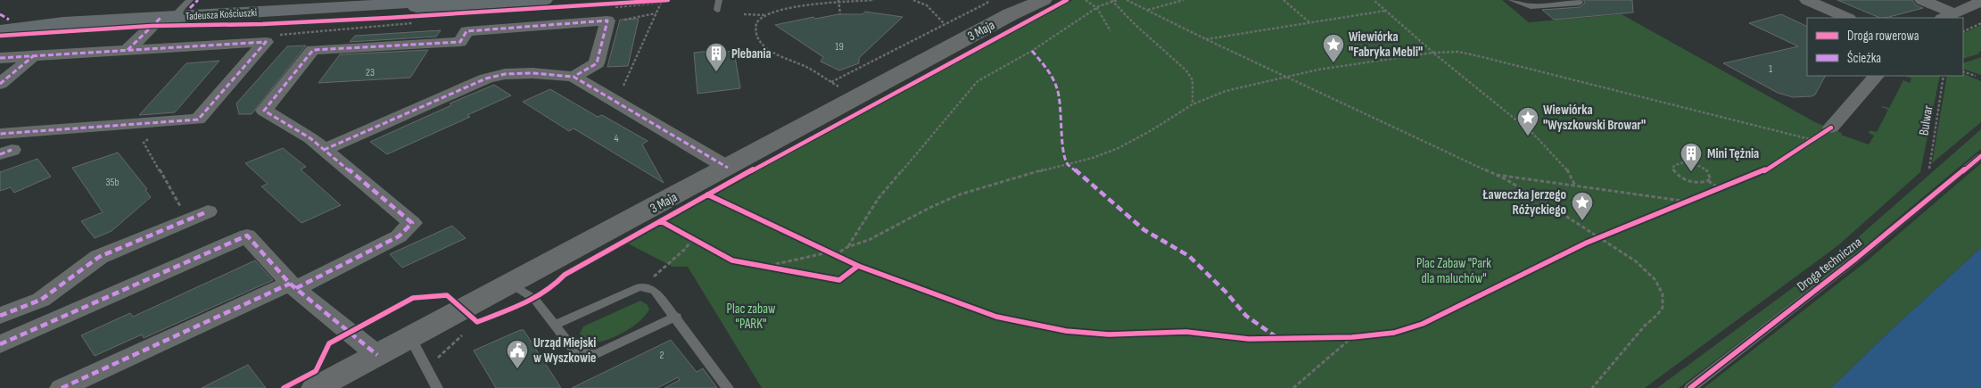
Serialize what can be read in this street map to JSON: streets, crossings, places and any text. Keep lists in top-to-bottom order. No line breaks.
{"streets":{"main road":["Tadeusza Kościuszki"],"street":["3 Maja"],"lane":["Droga techniczna"],"path":["Bulwar"]},"parks":["Plac Zabaw \"Park dla maluchów\"","Plac zabaw \"PARK\""],"places":{"place":["Wiewiórka \"Fabryka Mebli\"","Wiewiórka \"Wyszkowski Browar\"","Ławeczka Jerzego Różyckiego"],"building":["Plebania","Mini Tężnia"],"public building":["Urząd Miejski w Wyszkowie"]},"house_numbers":["19","1","23","4","35b","2"],"legend":["Droga rowerowa","Ścieżka"]}
